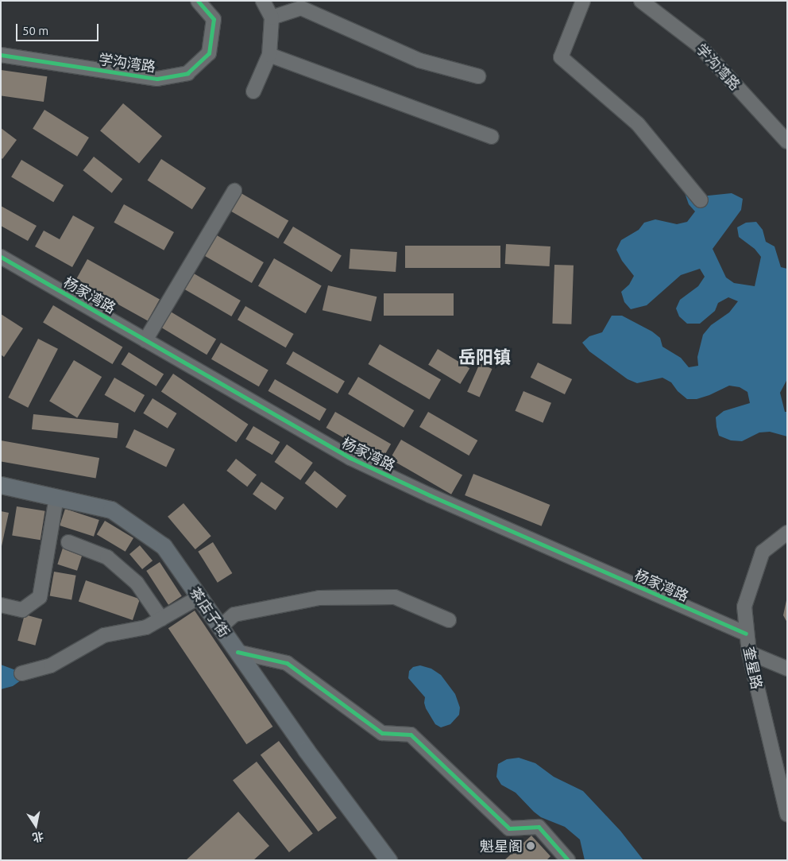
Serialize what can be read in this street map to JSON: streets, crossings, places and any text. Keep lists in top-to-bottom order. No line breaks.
{"streets":{"main road":["茶店子街"],"street":["学沟湾路","杨家湾路","奎星路"]},"crossings":[["杨家湾路","奎星路"]],"districts":["岳阳镇"],"places":["魁星阁"],"scale_bar":"50 m","north":"bottom"}
